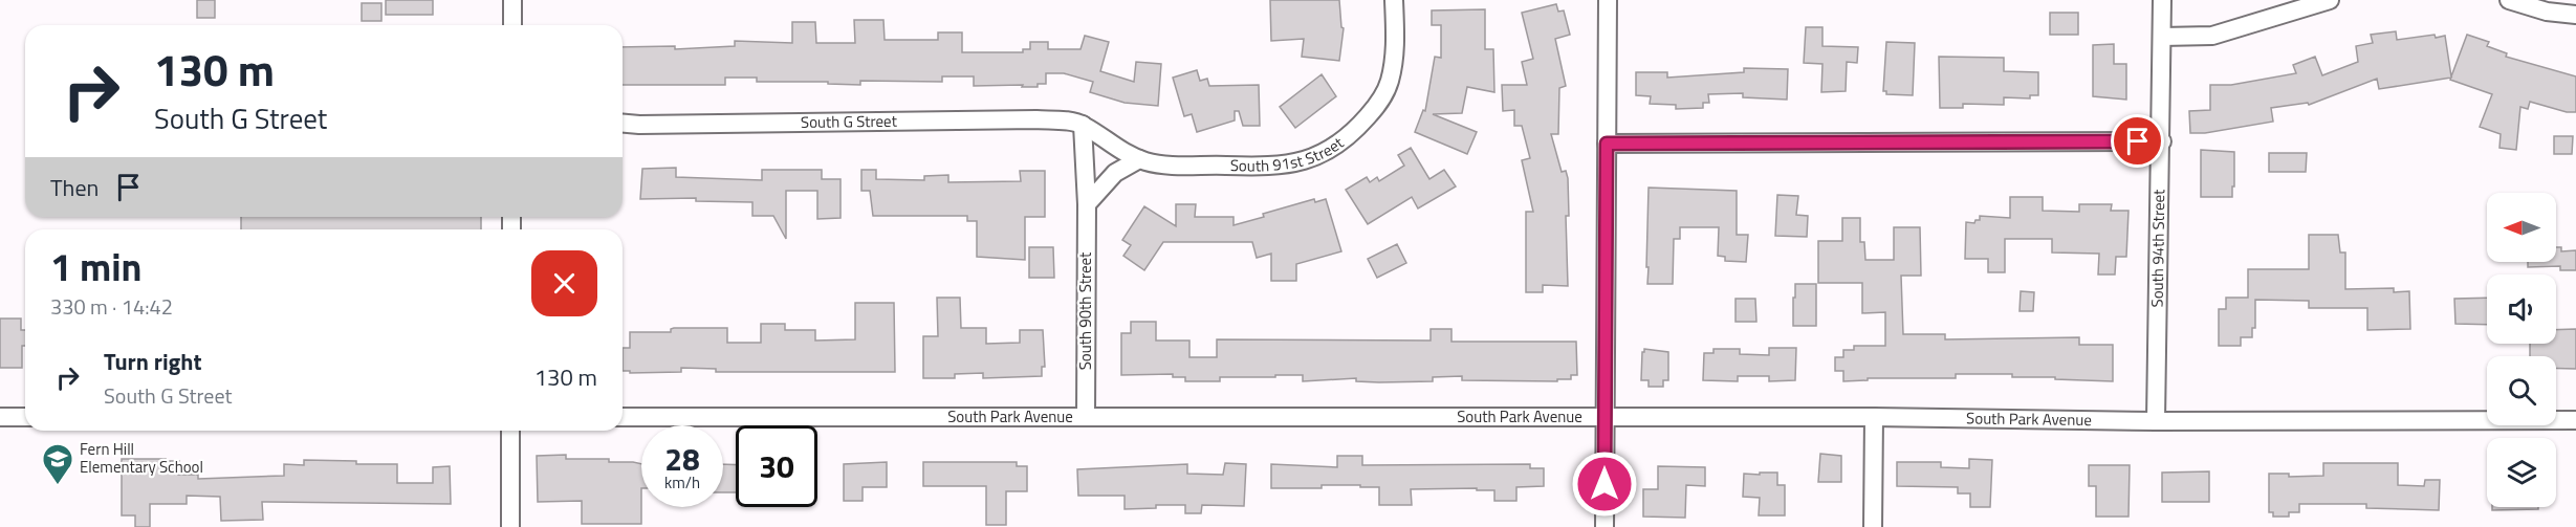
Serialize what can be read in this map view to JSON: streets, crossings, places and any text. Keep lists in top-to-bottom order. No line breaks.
{"streets":{"street":["South G Street","South 91st Street","South 94th Street","South 90th Street","South Park Avenue"]},"crossings":[["South G Street","South 91st Street"],["South G Street","South 90th Street"],["South 91st Street","South 90th Street"],["South 94th Street","South Park Avenue"],["South 90th Street","South Park Avenue"]],"places":{"school or university":["Fern Hill Elementary School"]},"north":"left","page":{"turn":["130 m","South G Street"],"then":"Then","heading":["1 min","330 m · 14:42"],"list":[{"name":"Turn right","note":"South G Street","value":"130 m"}],"speed":"28 km/h","limit":"30"}}
